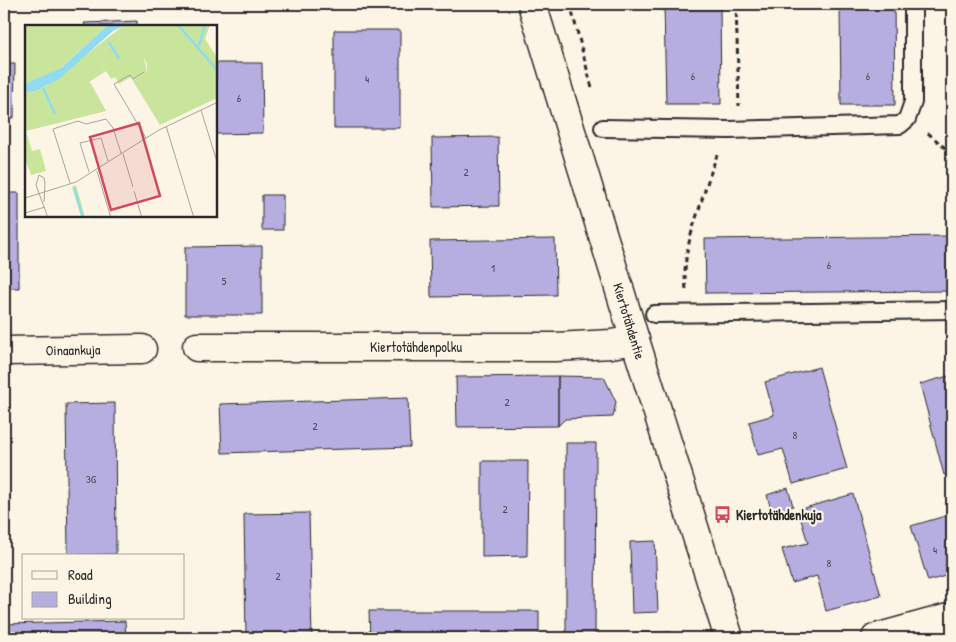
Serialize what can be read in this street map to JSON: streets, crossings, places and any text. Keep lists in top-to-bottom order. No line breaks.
{"streets":{"street":["Kiertotähdentie","Kiertotähdenpolku","Oinaankuja"]},"crossings":[["Kiertotähdentie","Kiertotähdenpolku"]],"places":{"bus stop":["Kiertotähdenkuja"]},"house_numbers":["6","6","4","6","2","6","1","5","2","2","8","3G","2","4","8","2"],"legend":["Road","Building"]}
